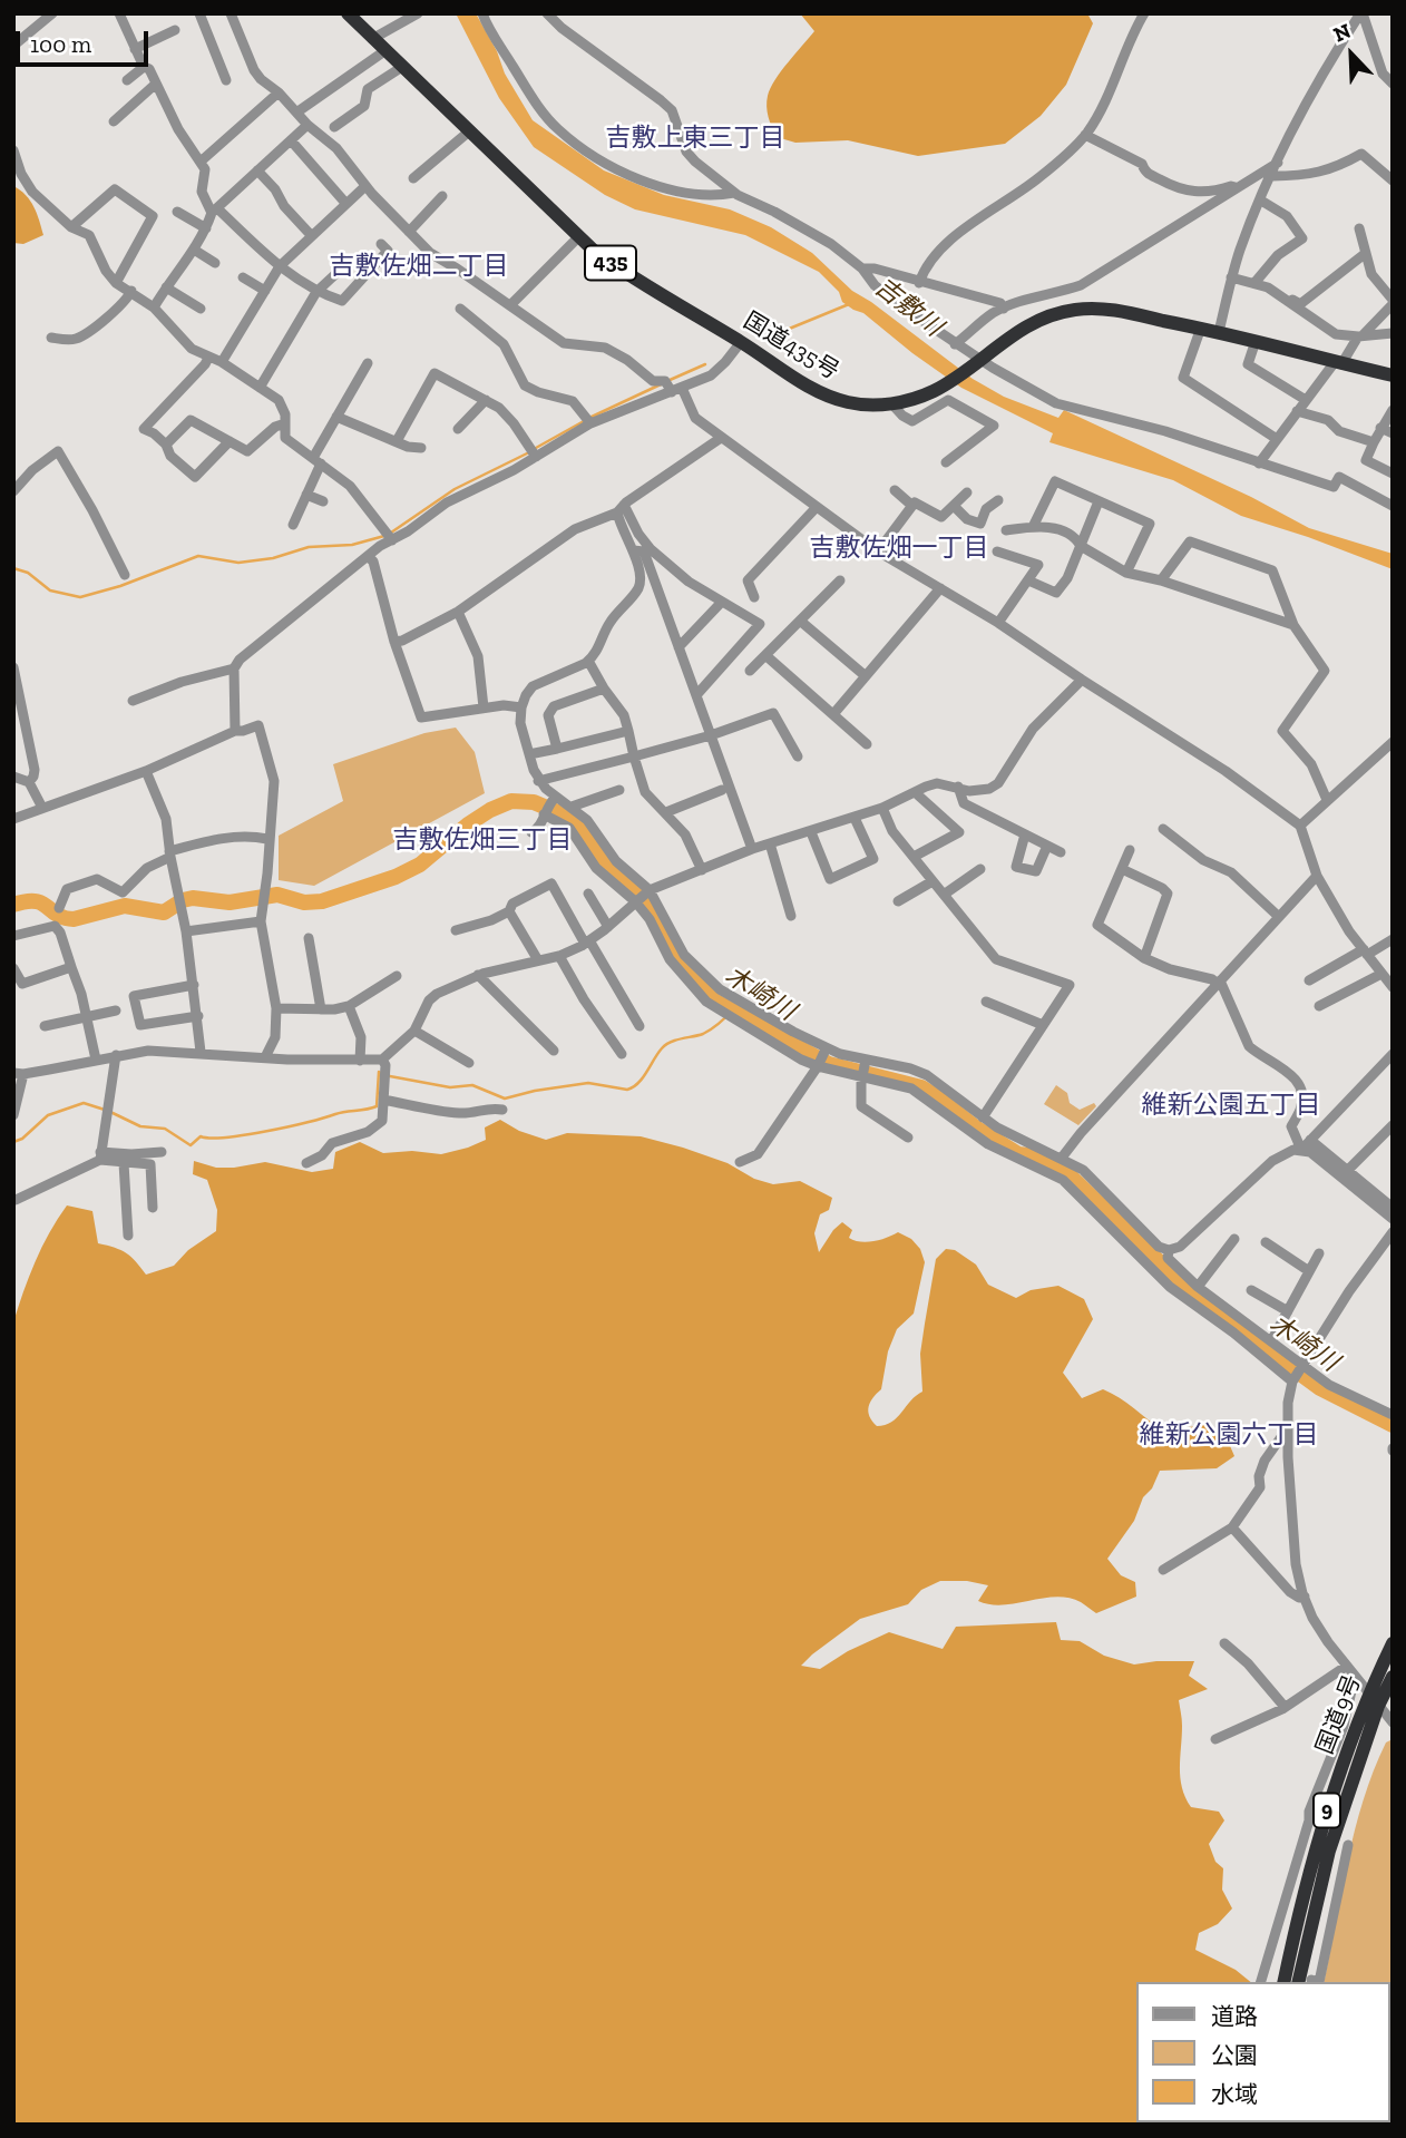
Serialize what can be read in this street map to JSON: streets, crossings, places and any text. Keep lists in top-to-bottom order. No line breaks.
{"streets":{"highway":["435","国道435号","国道9号","9"]},"districts":["吉敷上東三丁目","吉敷佐畑二丁目","吉敷佐畑一丁目","吉敷佐畑三丁目","維新公園五丁目","維新公園六丁目"],"water":["吉敷川","木崎川"],"legend":["道路","公園","水域"],"scale_bar":"100 m","north":"top left"}
